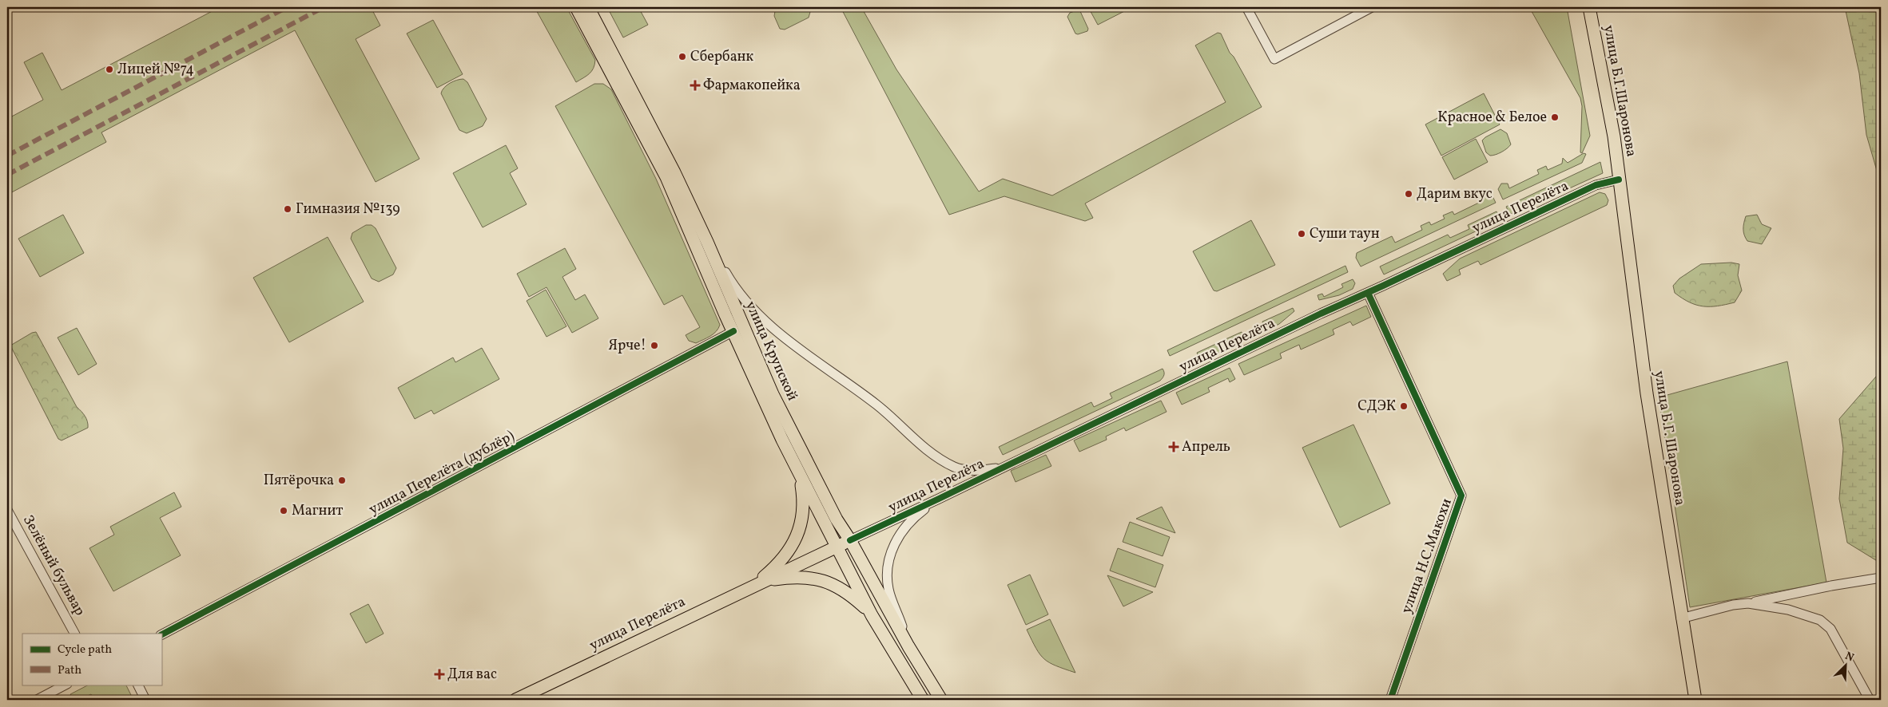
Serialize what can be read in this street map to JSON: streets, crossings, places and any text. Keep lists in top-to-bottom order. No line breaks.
{"streets":{"main road":["улица Б.Г.Шаронова","улица Перелёта","улица Крупской","улица Б.Г. Шаронова"],"street":["улица Перелёта (дублёр)","улица Н.С.Макохи","Зелёный бульвар"]},"crossings":[["улица Б.Г.Шаронова","улица Перелёта"],["улица Б.Г.Шаронова","улица Б.Г. Шаронова"],["улица Перелёта","улица Крупской"],["улица Перелёта","улица Б.Г. Шаронова"],["улица Перелёта","улица Н.С.Макохи"],["улица Крупской","улица Перелёта (дублёр)"]],"places":{"other":["Сбербанк","Лицей №74","Красное & Белое","Дарим вкус","Гимназия №139","Суши таун","Ярче!","СДЭК","Пятёрочка","Магнит"],"health":["Фармакопейка","Апрель","Для вас"]},"legend":["Cycle path","Path"],"north":"top right"}
